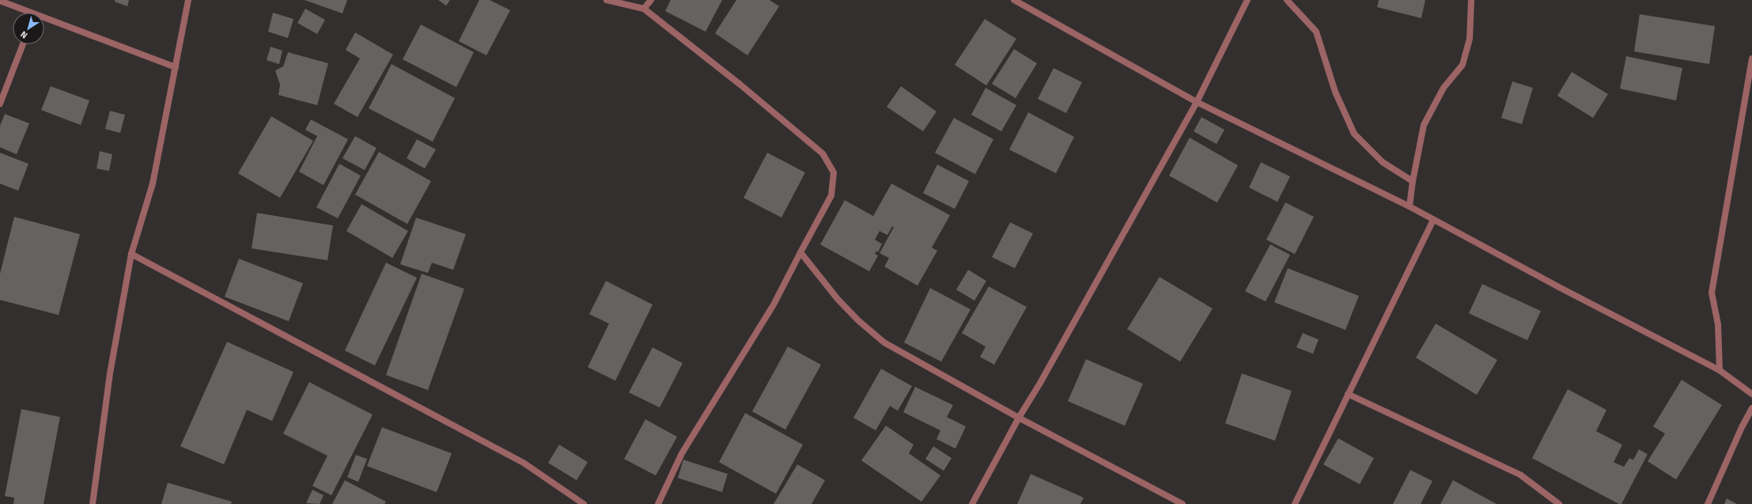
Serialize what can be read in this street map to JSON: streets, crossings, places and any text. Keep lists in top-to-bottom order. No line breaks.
{"north":"bottom left"}
